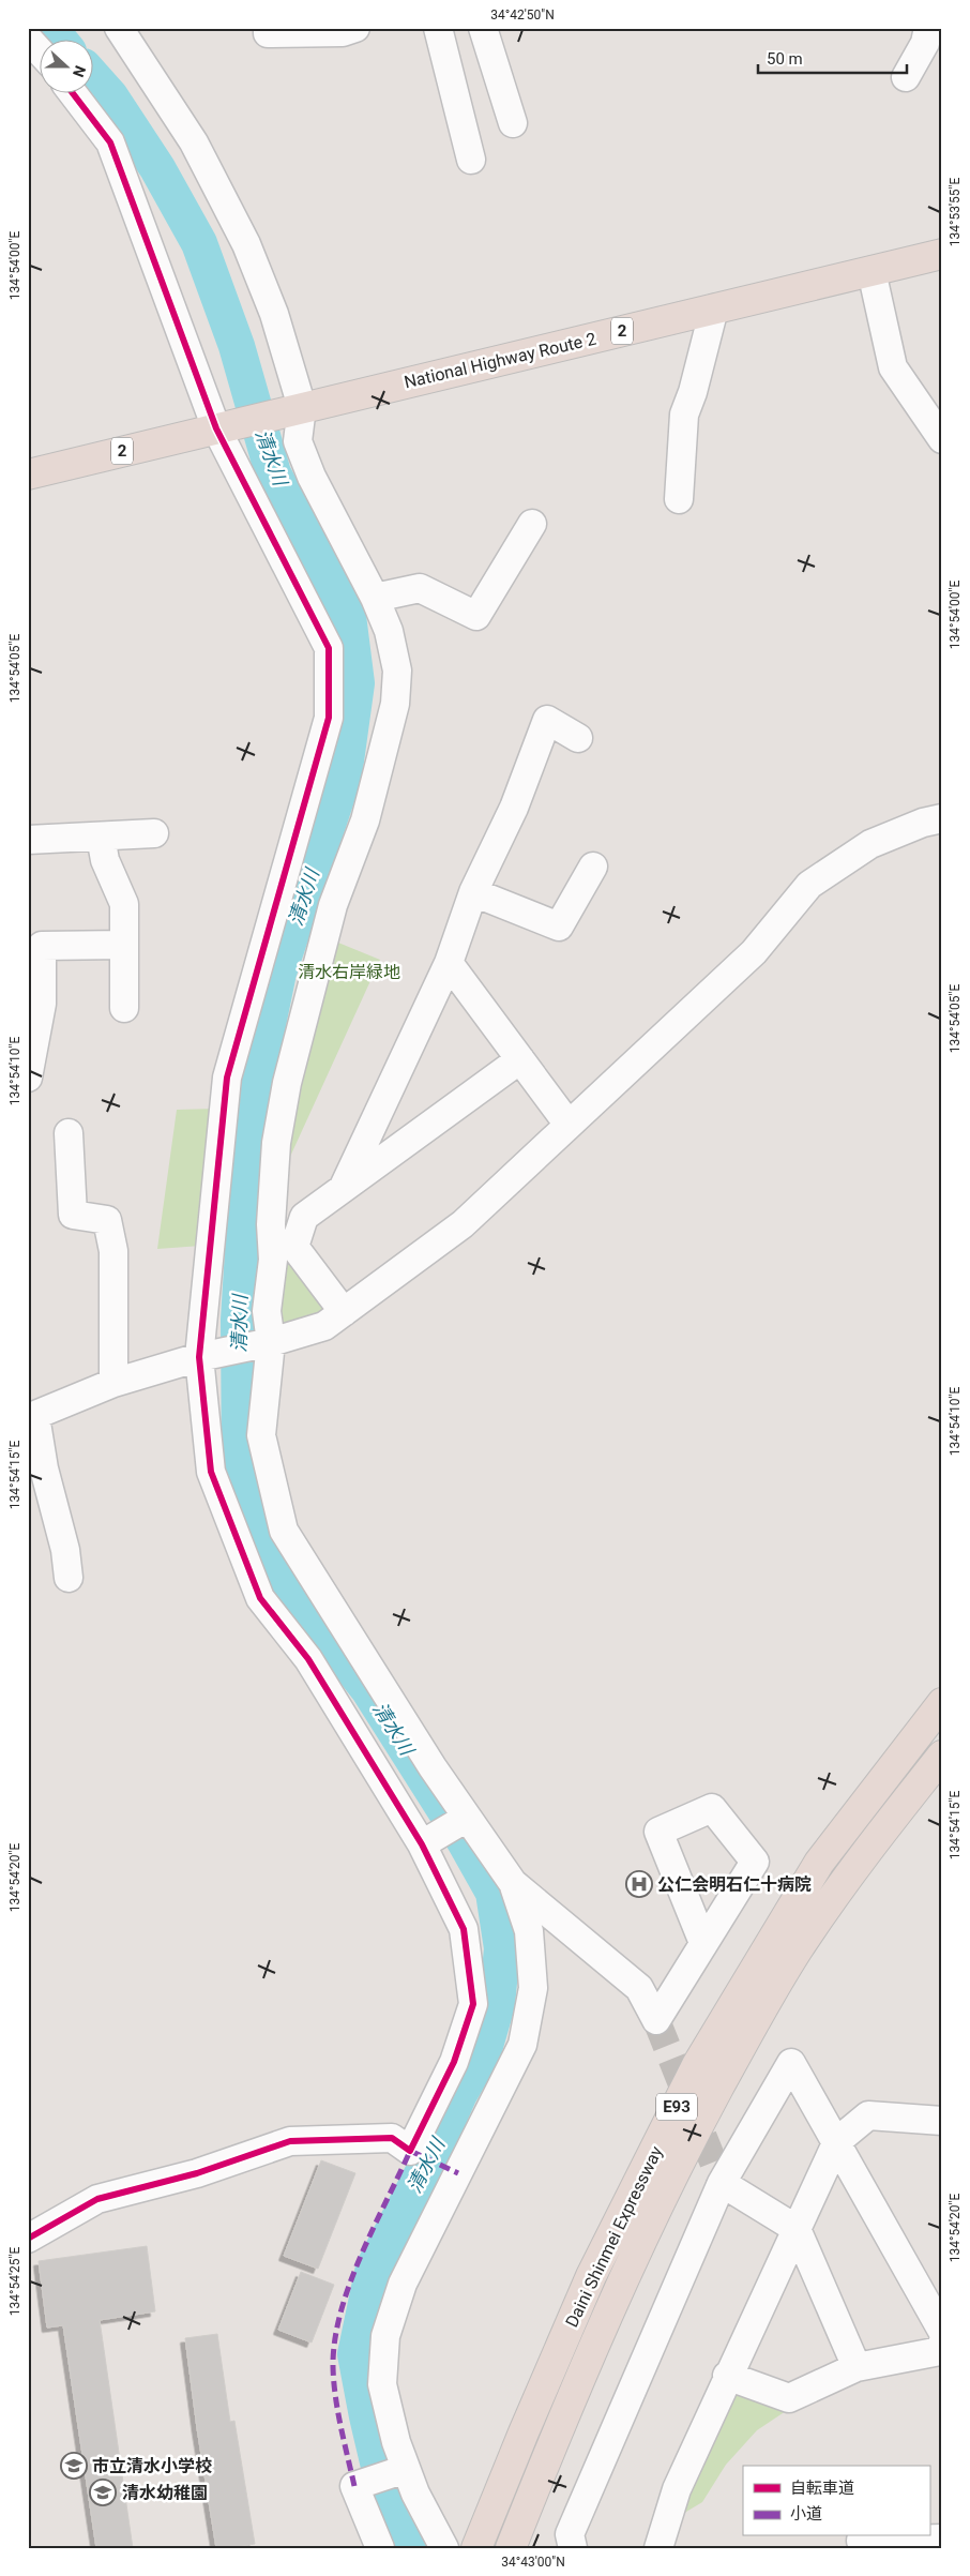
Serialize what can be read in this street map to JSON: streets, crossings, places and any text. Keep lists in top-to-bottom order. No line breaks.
{"streets":{"highway":["2","National Highway Route 2","E93","Daini Shinmei Expressway"]},"water":["清水川"],"parks":["清水右岸緑地"],"places":{"hospital":["公仁会明石仁十病院"],"school or university":["市立清水小学校","清水幼稚園"]},"legend":["自転車道","小道"],"scale_bar":"50 m","north":"right","coordinates":["34°42'50\"N","134°53'55\"E","134°54'00\"E","134°54'05\"E","134°54'10\"E","134°54'15\"E","134°54'20\"E","134°54'25\"E","34°43'00\"N"]}
